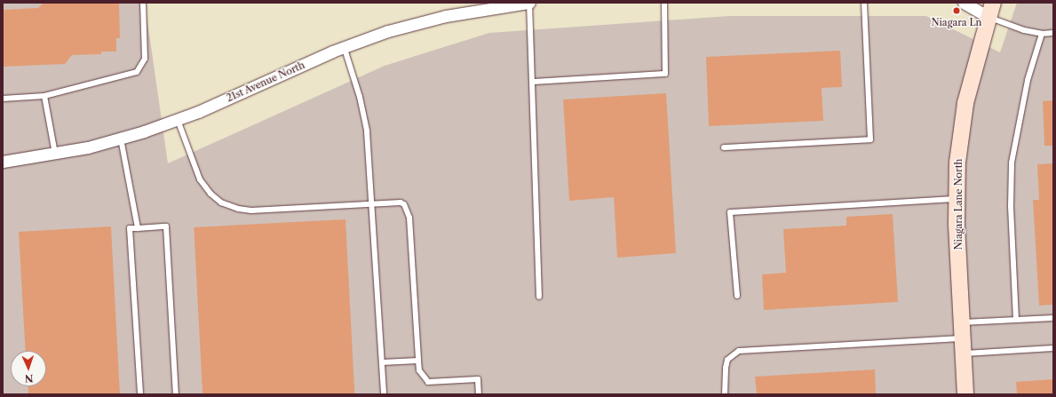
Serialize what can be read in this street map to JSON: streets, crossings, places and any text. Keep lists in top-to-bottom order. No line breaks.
{"streets":{"street":["21st Avenue North","Niagara Lane North"]},"places":["Niagara Ln"],"north":"bottom"}
